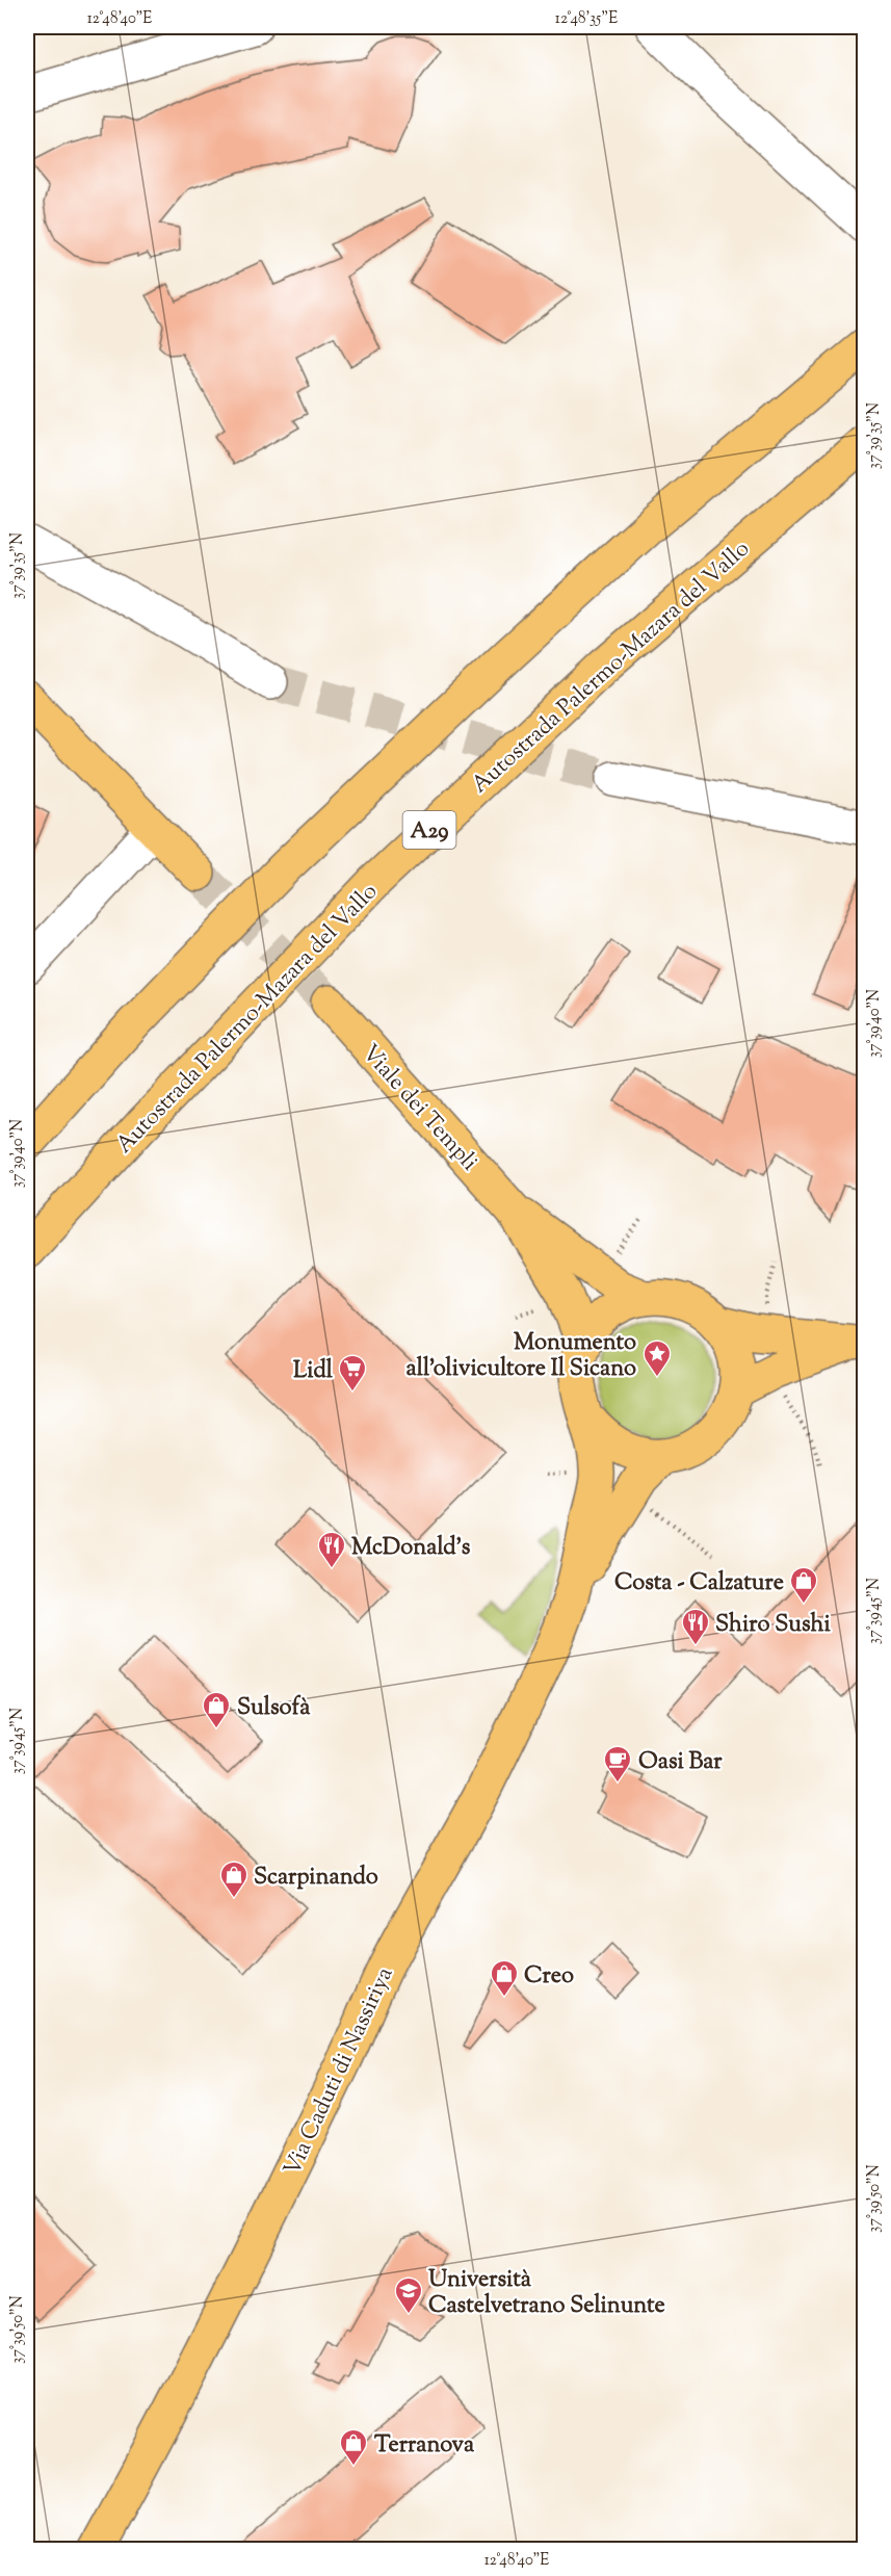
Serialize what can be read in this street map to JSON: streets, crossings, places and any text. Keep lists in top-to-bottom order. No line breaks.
{"streets":{"main road":["Autostrada Palermo-Mazara del Vallo","A29","Viale dei Templi","Via Caduti di Nassiriya"]},"places":{"place":["Monumento all'olivicultore Il Sicano"],"supermarket":["Lidl"],"restaurant":["McDonald's","Shiro Sushi"],"shop":["Costa - Calzature","Sulsofà","Scarpinando","Creo","Terranova"],"cafe":["Oasi Bar"],"school or university":["Università Castelvetrano Selinunte"]},"coordinates":["12°48'40\"E","12°48'35\"E","37°39'35\"N","37°39'40\"N","37°39'45\"N","37°39'50\"N"]}
